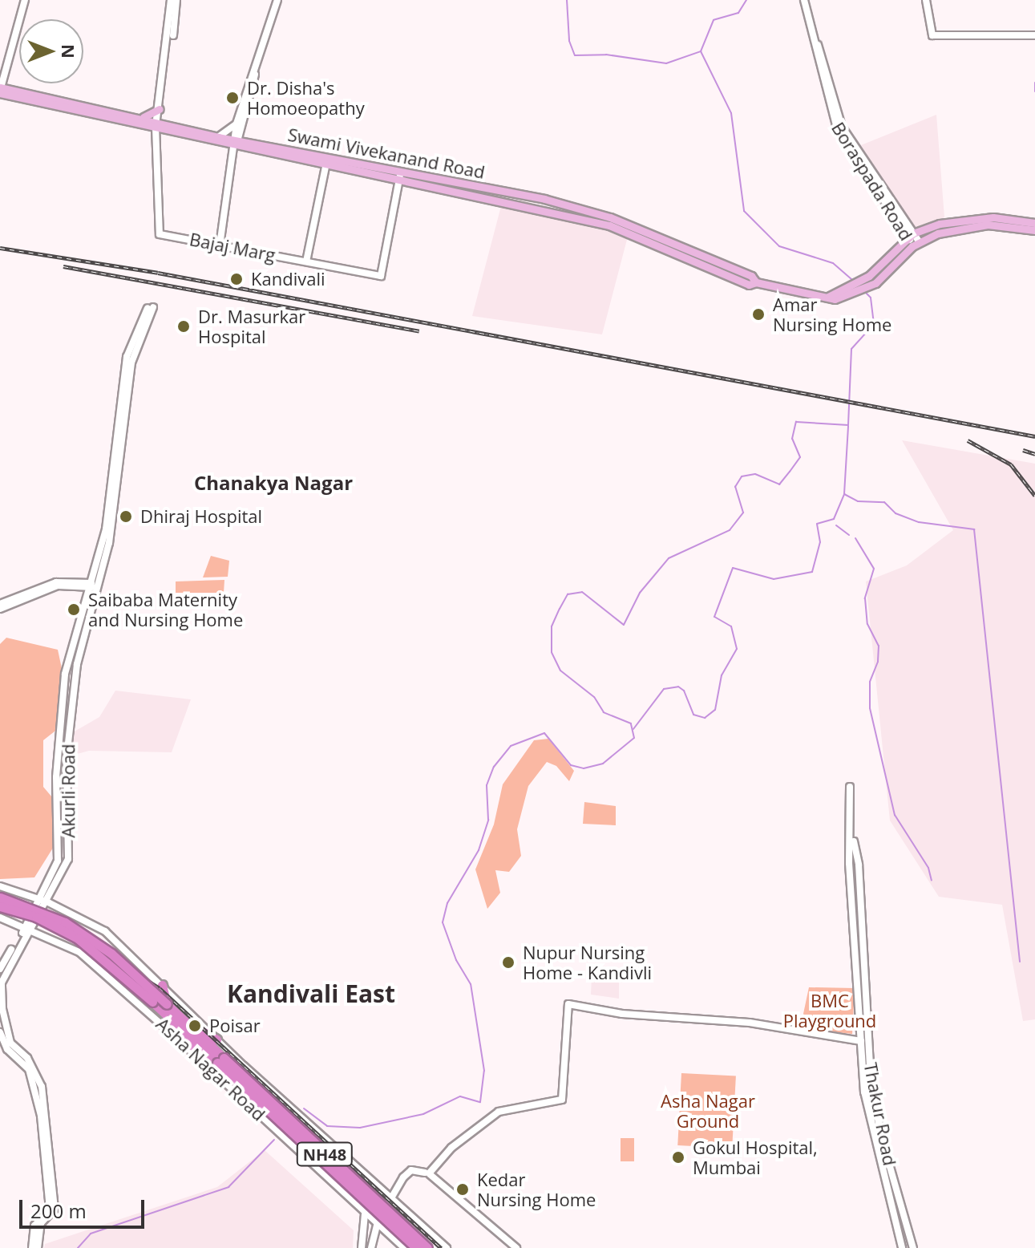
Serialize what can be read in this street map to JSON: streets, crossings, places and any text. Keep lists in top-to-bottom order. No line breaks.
{"streets":{"highway":["NH48"],"main road":["Swami Vivekanand Road"],"street":["Boraspada Road","Bajaj Marg","Akurli Road","Asha Nagar Road","Thakur Road"]},"crossings":[["Swami Vivekanand Road","Bajaj Marg"],["Akurli Road","Asha Nagar Road"]],"districts":["Chanakya Nagar","Kandivali East"],"parks":["BMC Playground","Asha Nagar Ground"],"places":["Dr. Disha's Homoeopathy","Kandivali","Amar Nursing Home","Dr. Masurkar Hospital","Dhiraj Hospital","Saibaba Maternity and Nursing Home","Nupur Nursing Home - Kandivli","Poisar","Gokul Hospital, Mumbai","Kedar Nursing Home"],"scale_bar":"200 m","north":"right"}
